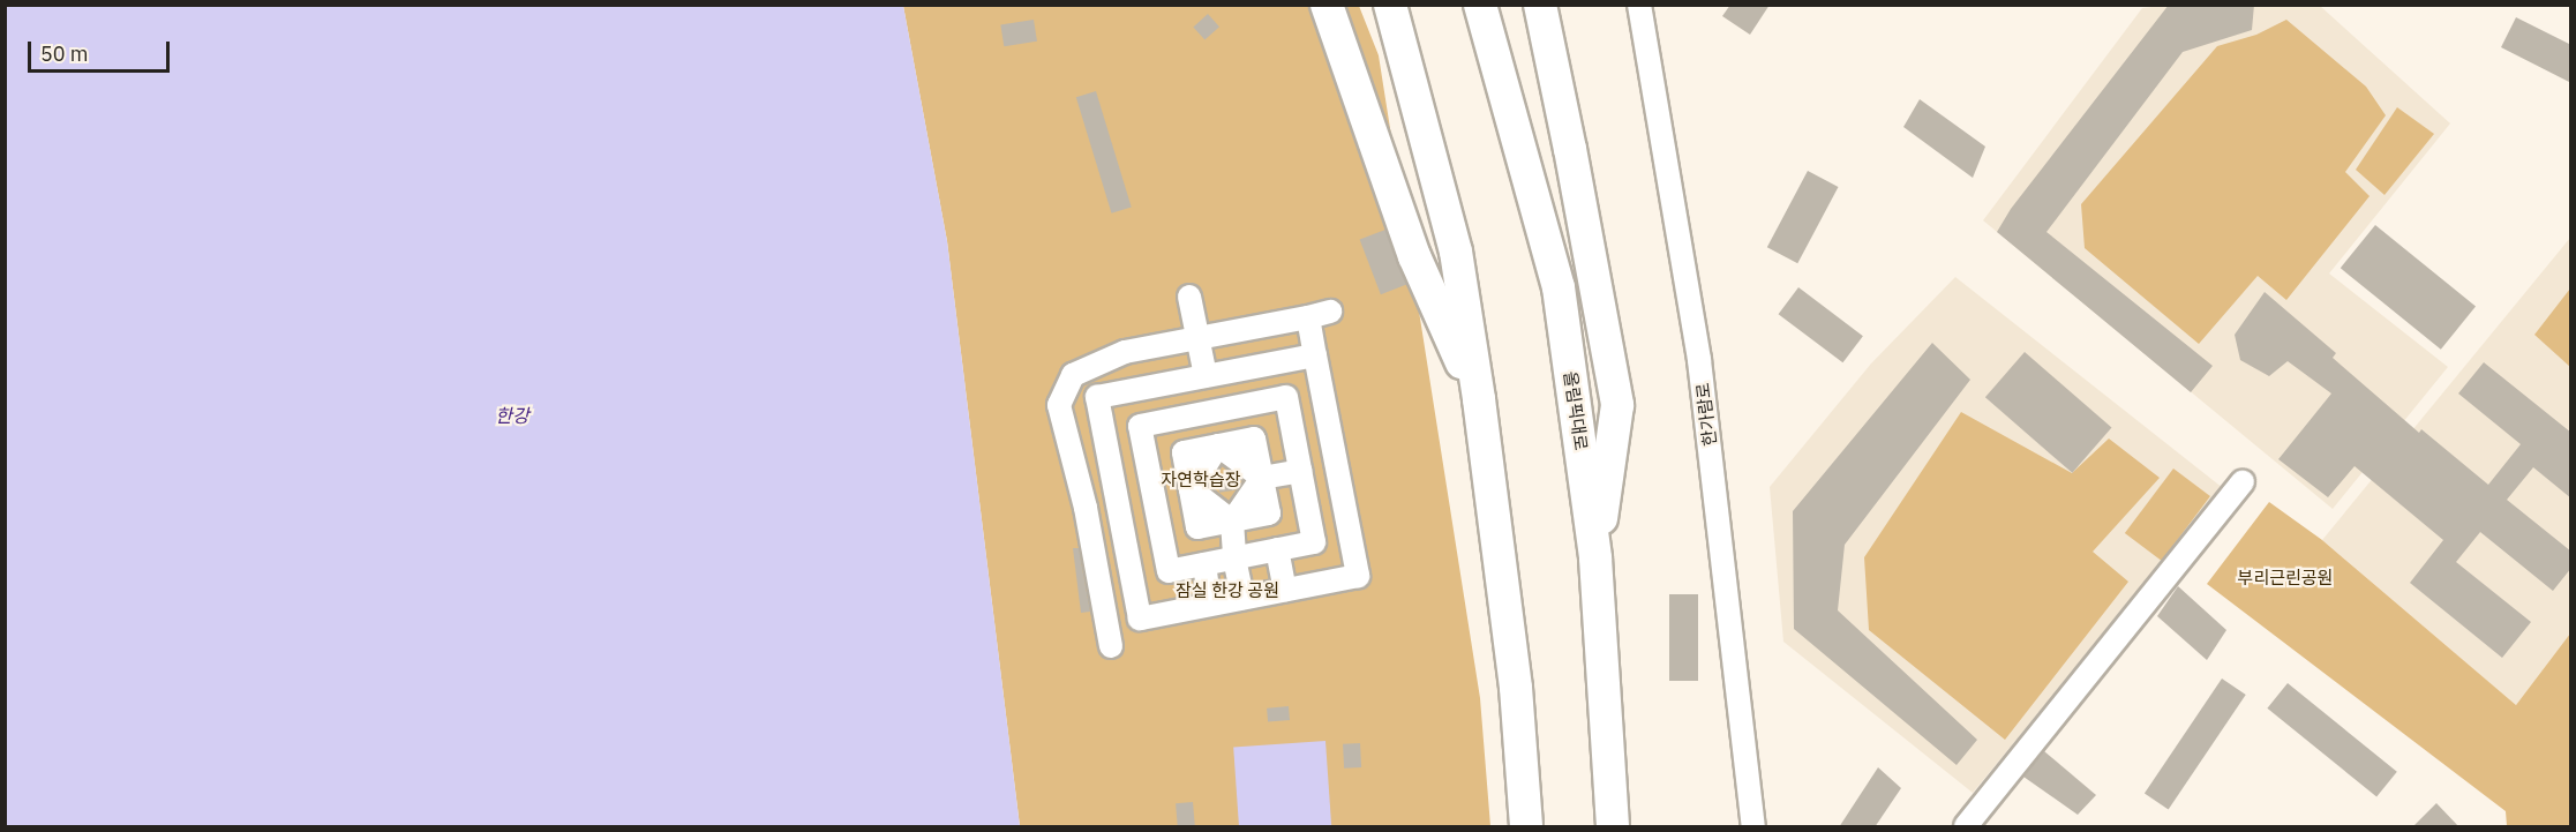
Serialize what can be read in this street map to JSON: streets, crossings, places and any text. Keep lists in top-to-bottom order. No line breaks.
{"streets":{"highway":["올림픽대로"],"street":["한가람로"]},"water":["한강"],"parks":["자연학습장","부리근린공원","잠실 한강 공원"],"scale_bar":"50 m"}
